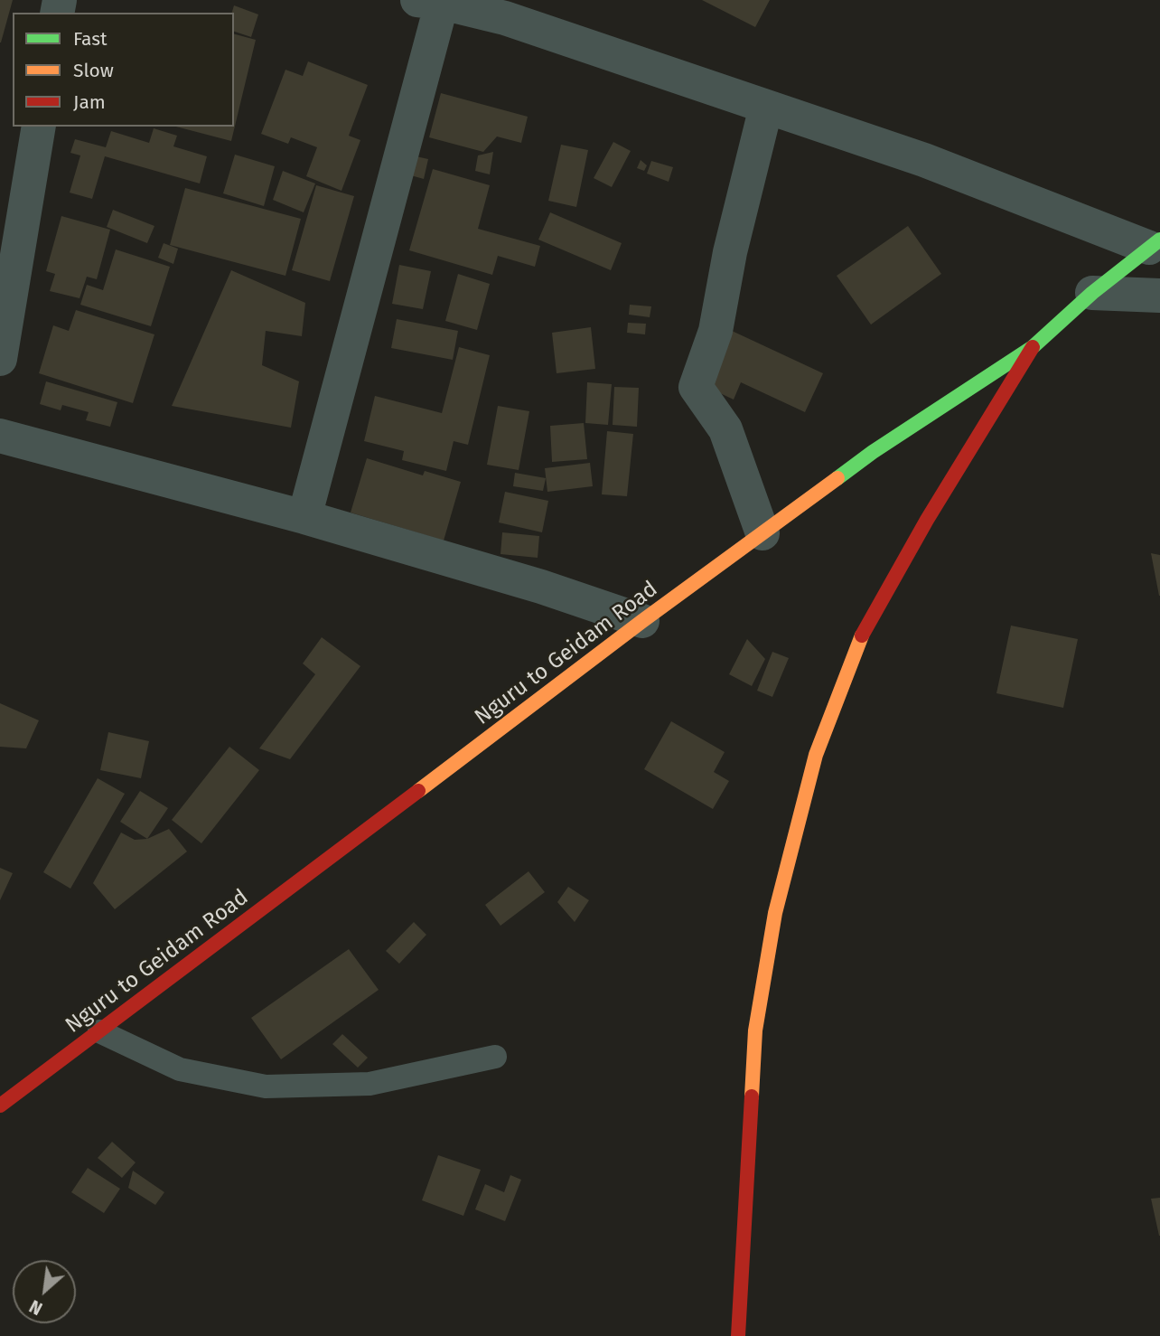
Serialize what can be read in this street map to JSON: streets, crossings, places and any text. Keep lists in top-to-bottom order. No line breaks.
{"streets":{"main road":["Nguru to Geidam Road"]},"legend":["Fast","Slow","Jam"],"north":"bottom left"}
